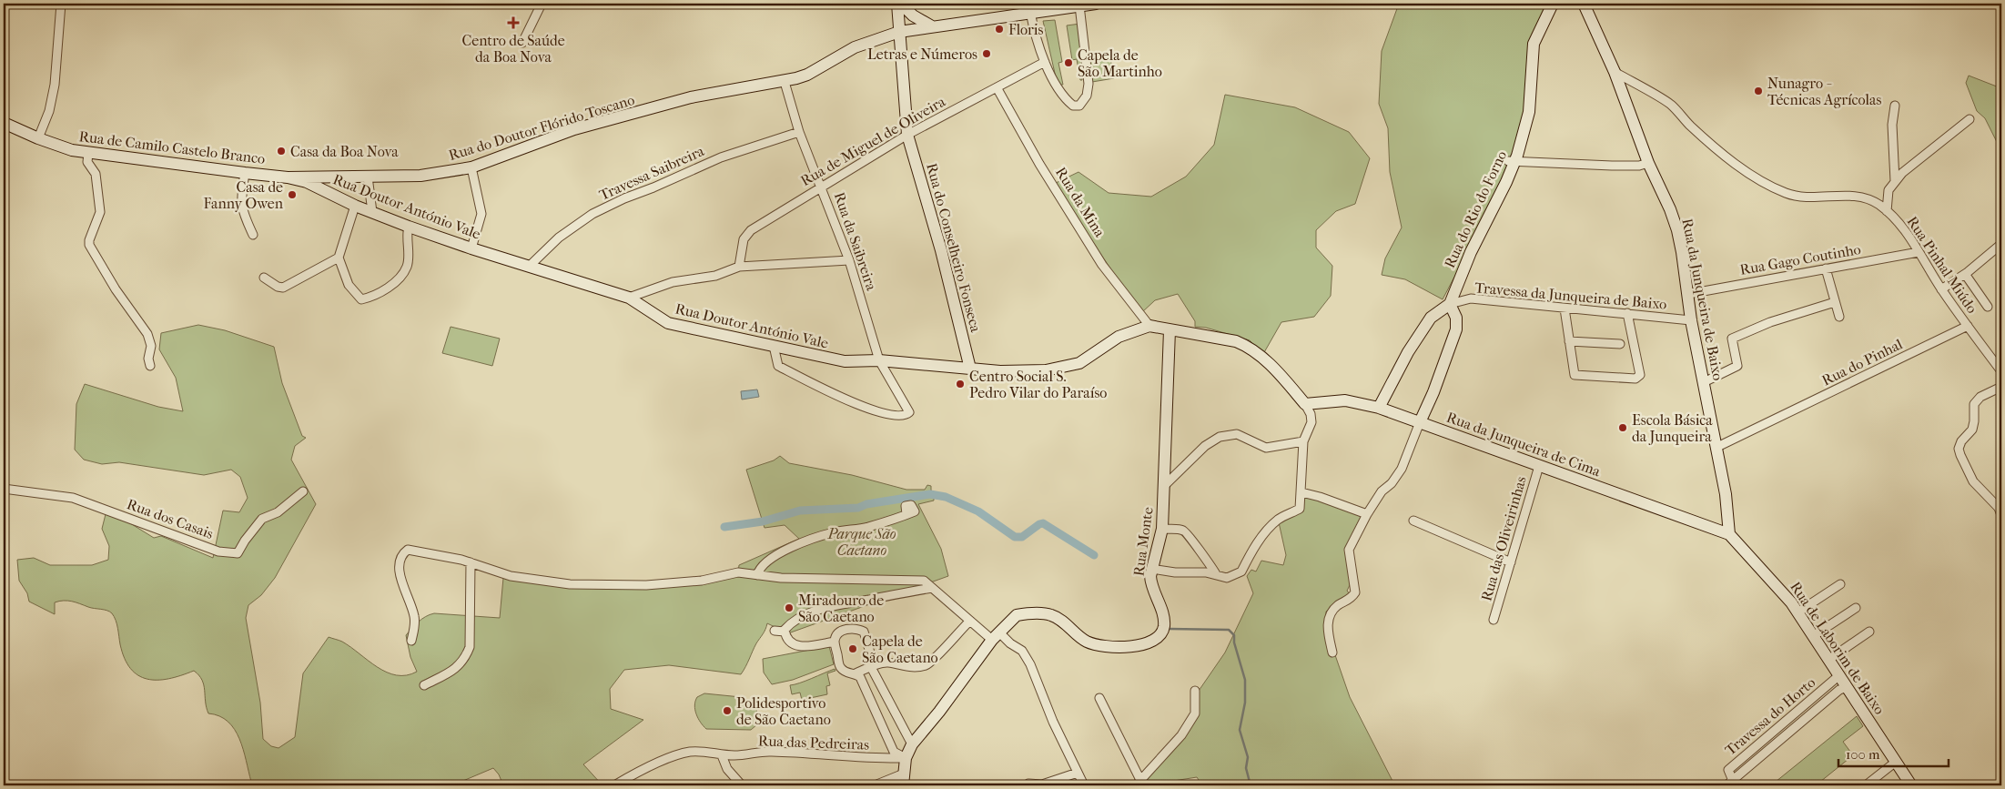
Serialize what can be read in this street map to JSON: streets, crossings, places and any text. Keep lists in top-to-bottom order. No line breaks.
{"streets":{"main road":["Rua do Doutor Flórido Toscano","Rua de Camilo Castelo Branco","Rua Doutor António Vale","Rua do Rio do Forno","Rua do Conselheiro Fonseca","Rua da Junqueira de Baixo","Rua da Junqueira de Cima","Rua Monte","Rua de Laborim de Baixo"],"street":["Rua de Miguel de Oliveira","Travessa Saibreira","Rua da Mina","Rua da Saibreira","Rua Gago Coutinho","Rua Pinhal Miúdo","Travessa da Junqueira de Baixo","Rua do Pinhal","Rua dos Casais","Rua das Oliveirinhas","Travessa do Horto","Rua das Pedreiras"]},"crossings":[["Rua do Doutor Flórido Toscano","Rua de Camilo Castelo Branco"],["Rua do Doutor Flórido Toscano","Rua Doutor António Vale"],["Rua do Doutor Flórido Toscano","Rua da Saibreira"],["Rua do Doutor Flórido Toscano","Rua do Conselheiro Fonseca"],["Rua de Miguel de Oliveira","Rua da Mina"],["Rua de Miguel de Oliveira","Rua da Saibreira"],["Rua de Miguel de Oliveira","Rua do Conselheiro Fonseca"],["Rua de Camilo Castelo Branco","Rua Doutor António Vale"],["Travessa Saibreira","Rua Doutor António Vale"],["Travessa Saibreira","Rua da Saibreira"],["Rua da Mina","Rua Doutor António Vale"],["Rua Doutor António Vale","Rua da Saibreira"],["Rua Doutor António Vale","Rua do Conselheiro Fonseca"],["Rua do Rio do Forno","Travessa da Junqueira de Baixo"],["Rua Gago Coutinho","Rua Pinhal Miúdo"],["Rua Gago Coutinho","Rua da Junqueira de Baixo"],["Rua Pinhal Miúdo","Rua da Junqueira de Baixo"],["Rua Pinhal Miúdo","Rua do Pinhal"],["Travessa da Junqueira de Baixo","Rua da Junqueira de Baixo"],["Rua da Junqueira de Baixo","Rua do Pinhal"],["Rua da Junqueira de Baixo","Rua da Junqueira de Cima"],["Rua da Junqueira de Baixo","Rua de Laborim de Baixo"],["Rua da Junqueira de Cima","Rua das Oliveirinhas"],["Rua da Junqueira de Cima","Rua de Laborim de Baixo"],["Rua Monte","Rua das Pedreiras"],["Rua de Laborim de Baixo","Travessa do Horto"]],"parks":["Parque São Caetano"],"places":{"health":["Centro de Saúde da Boa Nova"],"other":["Floris","Letras e Números","Capela de São Martinho","Nunagro - Técnicas Agrícolas","Casa da Boa Nova","Casa de Fanny Owen","Centro Social S. Pedro Vilar do Paraíso","Escola Básica da Junqueira","Miradouro de São Caetano","Capela de São Caetano","Polidesportivo de São Caetano"]},"scale_bar":"100 m"}
